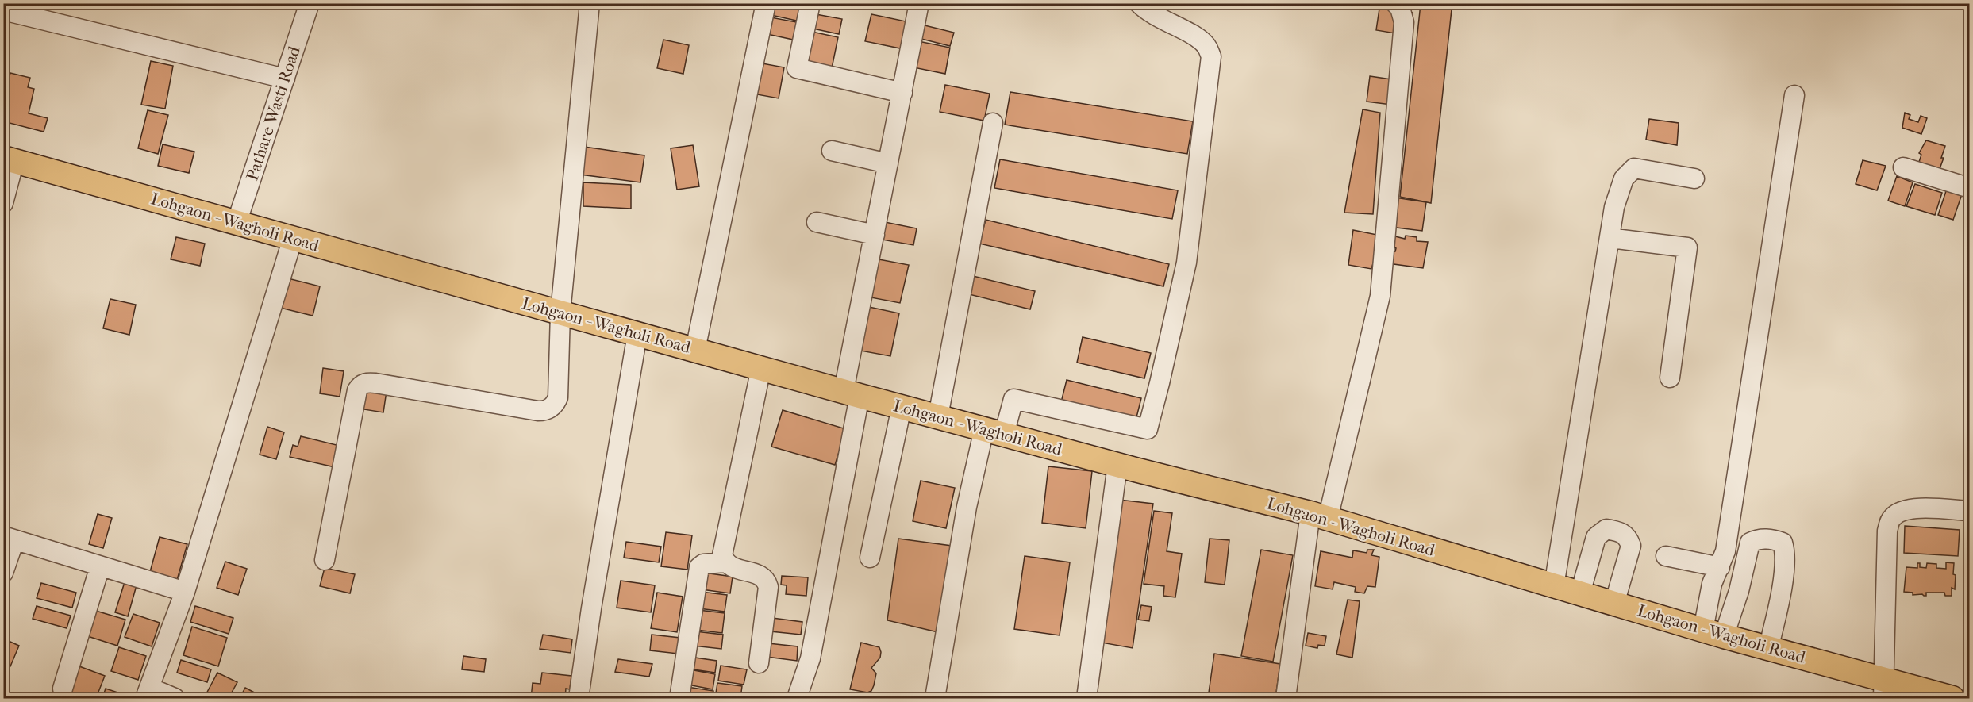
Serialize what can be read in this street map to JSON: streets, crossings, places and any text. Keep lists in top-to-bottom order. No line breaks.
{"streets":{"main road":["Lohgaon - Wagholi Road"],"street":["Pathare Wasti Road"]},"crossings":[["Pathare Wasti Road","Lohgaon - Wagholi Road"]]}
